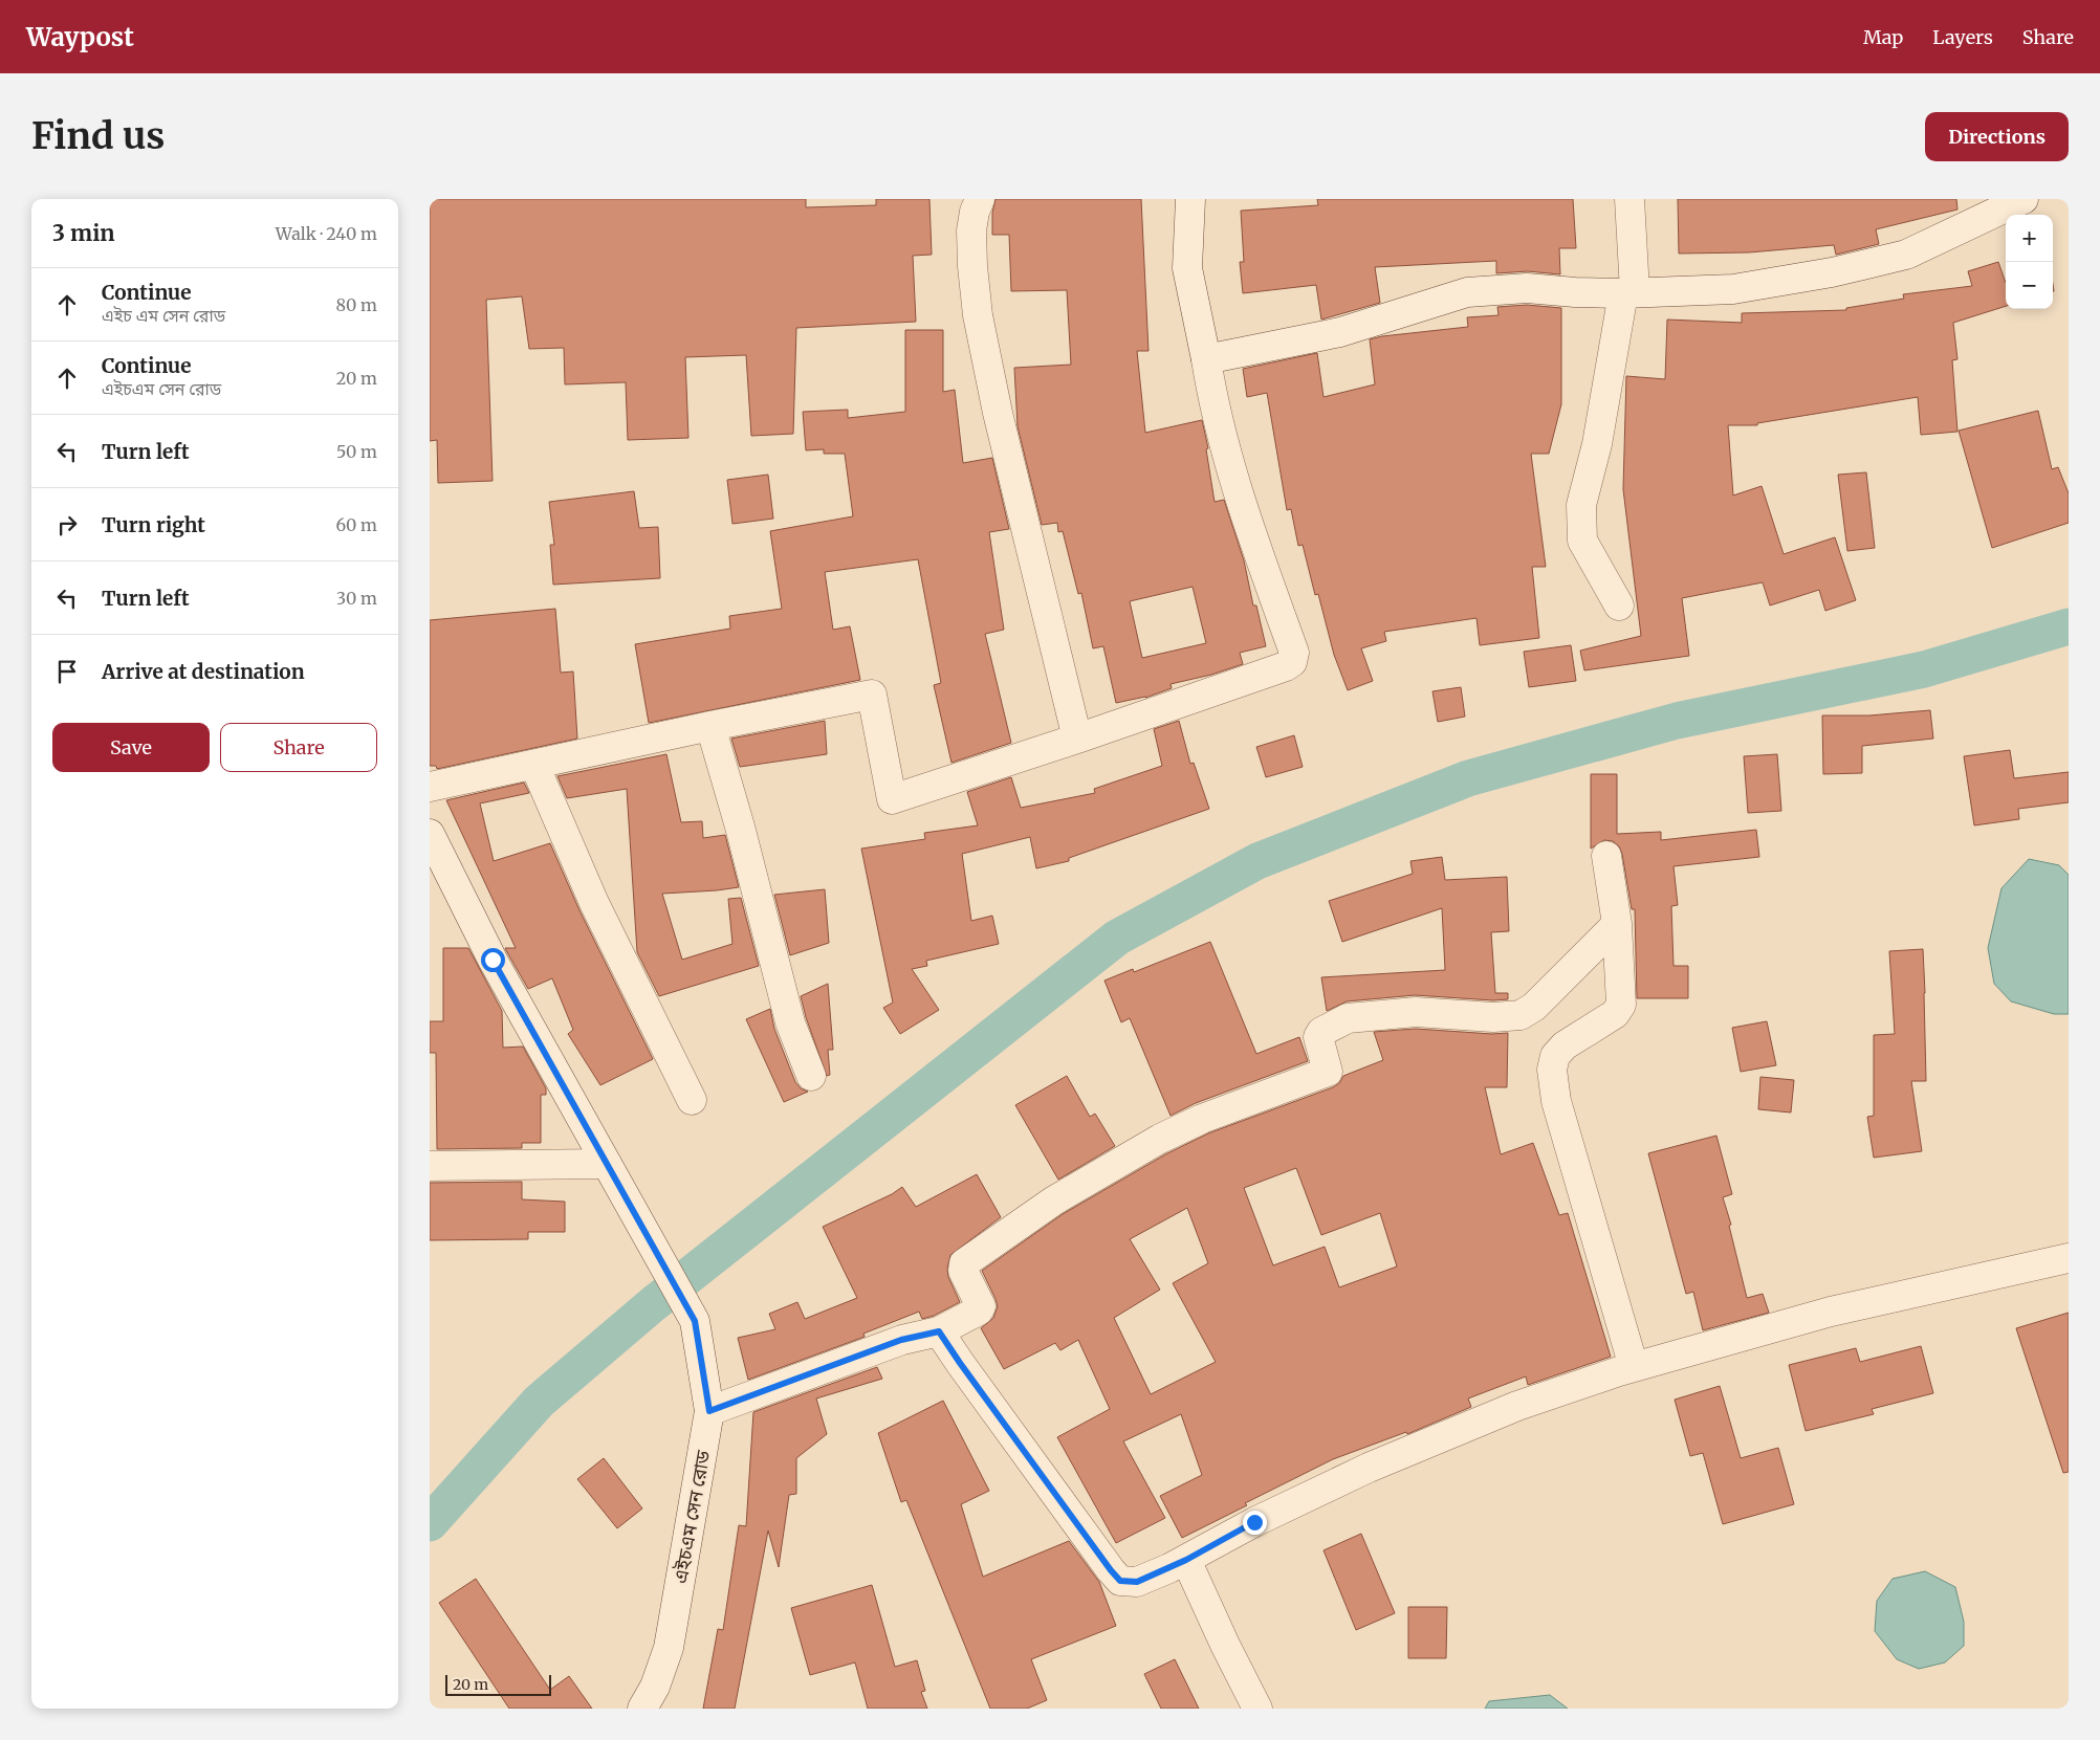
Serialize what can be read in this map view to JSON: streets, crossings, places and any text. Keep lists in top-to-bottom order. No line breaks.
{"streets":{"street":["এইচএম সেন রোড"]},"scale_bar":"20 m","page":{"header":"Waypost","nav":["Map","Layers","Share"],"buttons":["Directions",["Save","Share"]],"title":"Find us","heading":["3 min","Walk · 240 m"],"map_buttons":["+","−"],"list":[["Continue","এইচ এম সেন রোড","80 m"],["Continue","এইচএম সেন রোড","20 m"],["Turn left","50 m"],["Turn right","60 m"],["Turn left","30 m"],"Arrive at destination"],"scale":"20 m"}}
